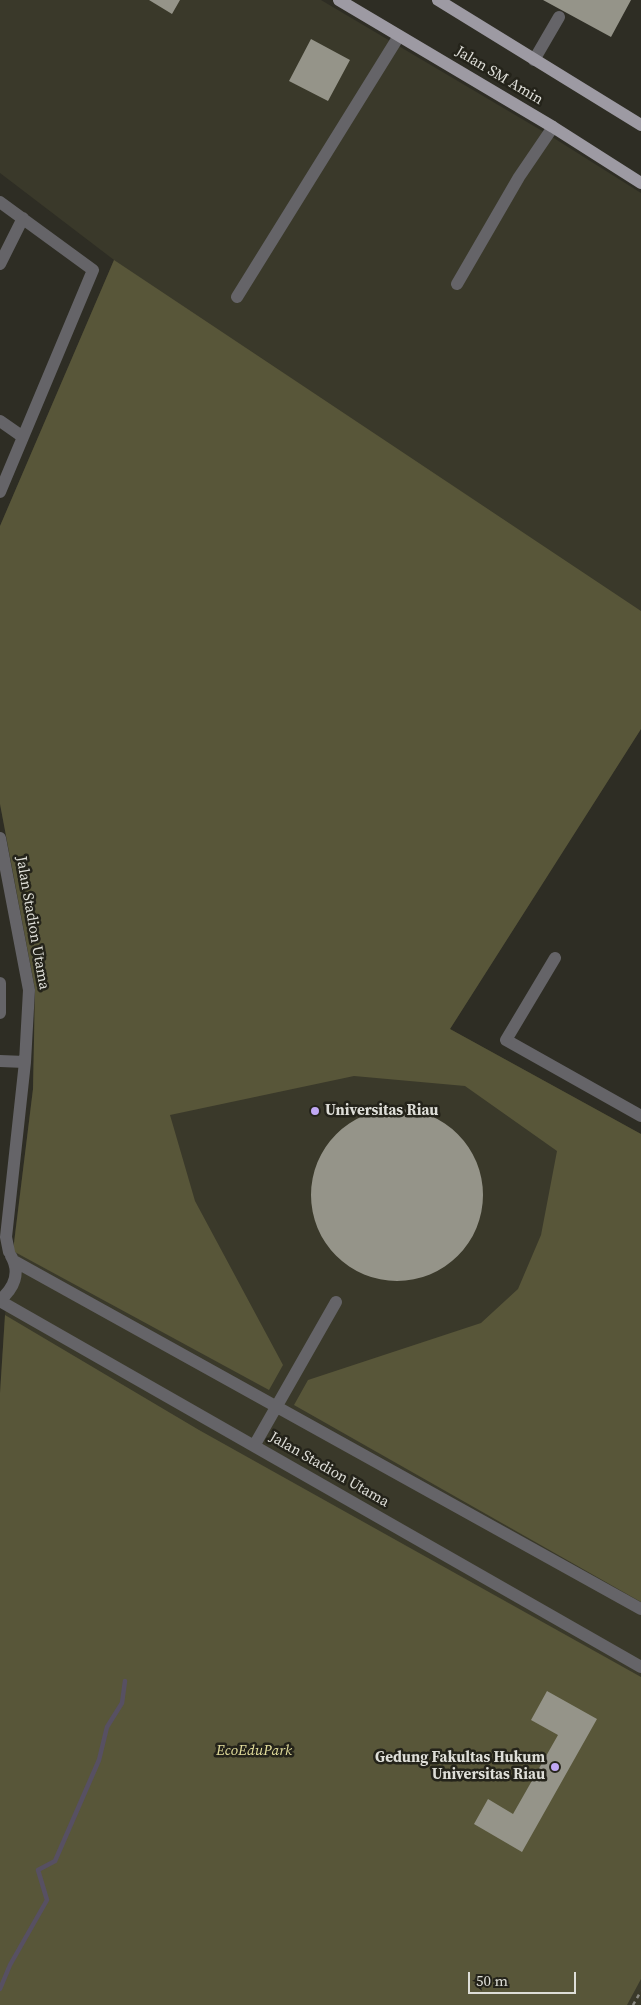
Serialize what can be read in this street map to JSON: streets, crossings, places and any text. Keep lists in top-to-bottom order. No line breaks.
{"streets":{"main road":["Jalan SM Amin"],"street":["Jalan Stadion Utama"]},"parks":["EcoEduPark"],"places":["Universitas Riau","Gedung Fakultas Hukum Universitas Riau"],"scale_bar":"50 m"}
